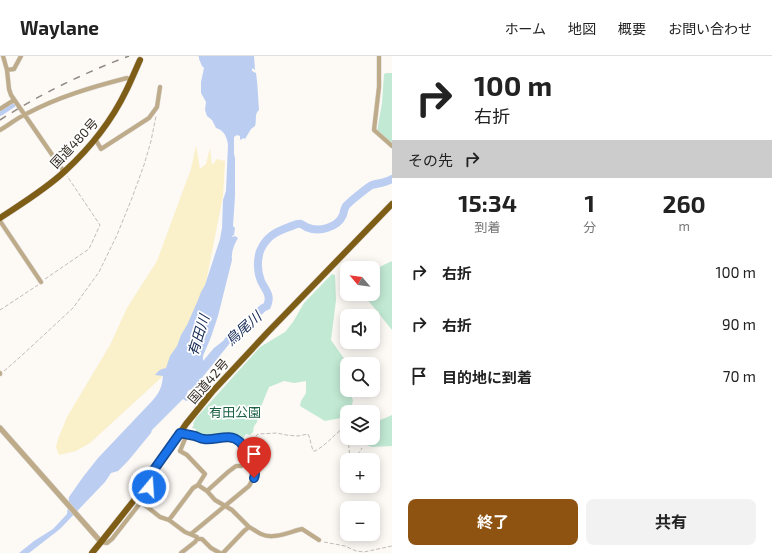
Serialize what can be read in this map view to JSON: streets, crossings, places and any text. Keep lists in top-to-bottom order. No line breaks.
{"streets":{"highway":["国道480号","国道42号"]},"water":["鳥尾川","有田川"],"parks":["有田公園"],"north":"top left","page":{"header":"Waylane","nav":["ホーム","地図","概要","お問い合わせ"],"turn":["100 m","右折"],"then":"その先","eta":["15:34","到着","1","分","260","m"],"list":[{"name":"右折","value":"100 m"},{"name":"右折","value":"90 m"},{"name":"目的地に到着","value":"70 m"}],"map_buttons":["+","−"],"buttons":["終了","共有"]}}
